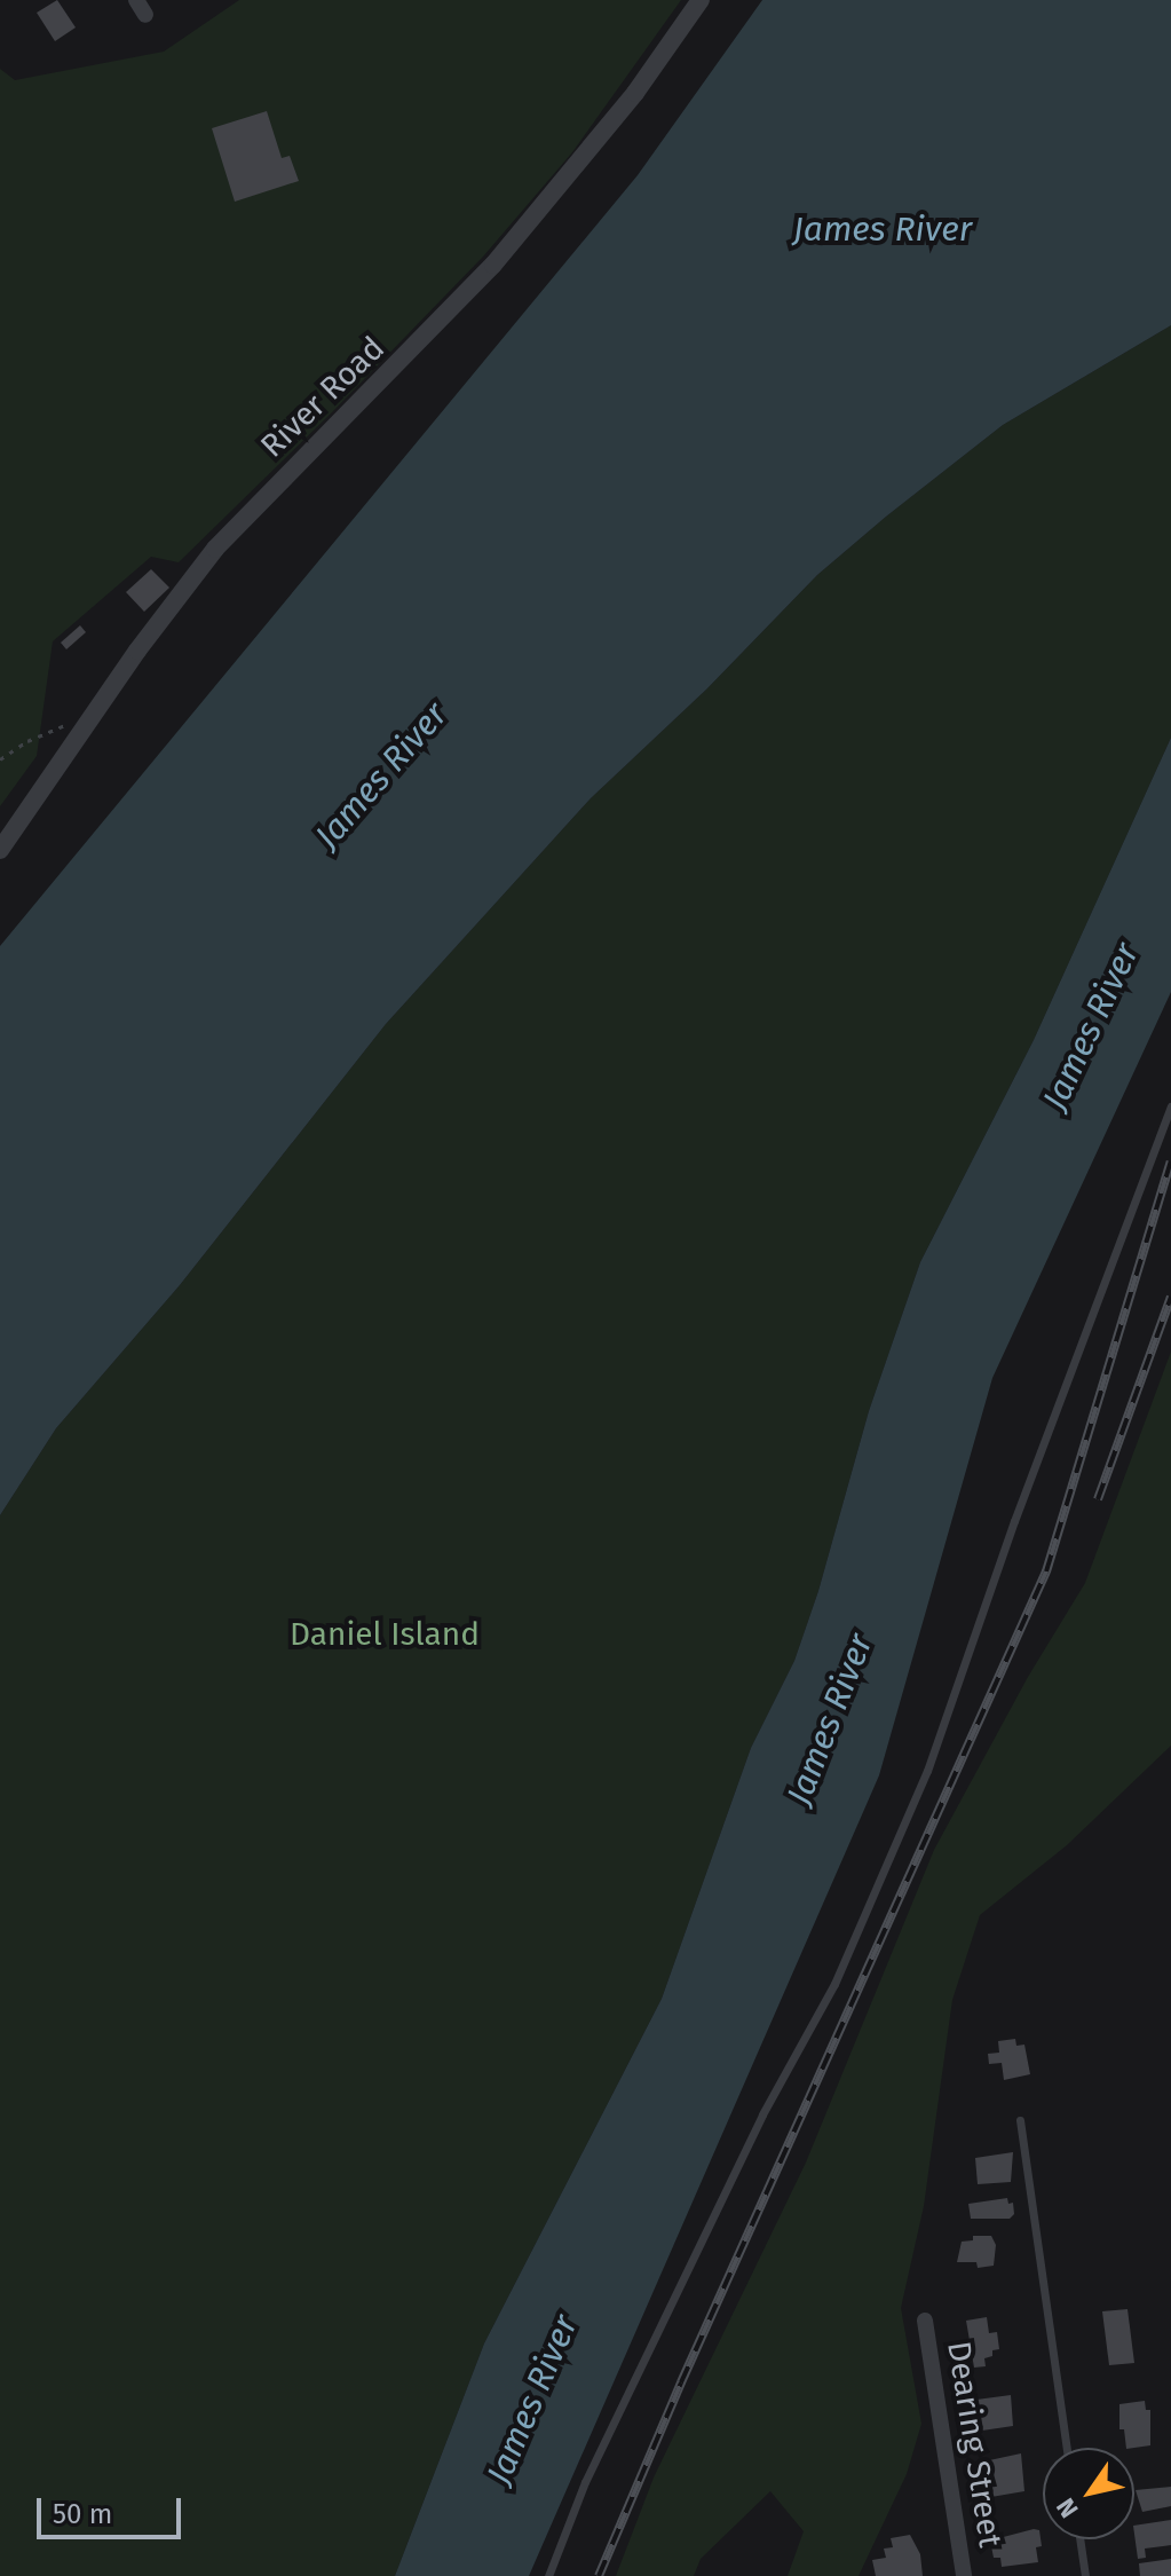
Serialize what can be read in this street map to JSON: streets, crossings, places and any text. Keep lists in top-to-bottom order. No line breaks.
{"streets":{"street":["River Road","Dearing Street"]},"water":["James River"],"parks":["Daniel Island"],"scale_bar":"50 m","north":"bottom left"}
